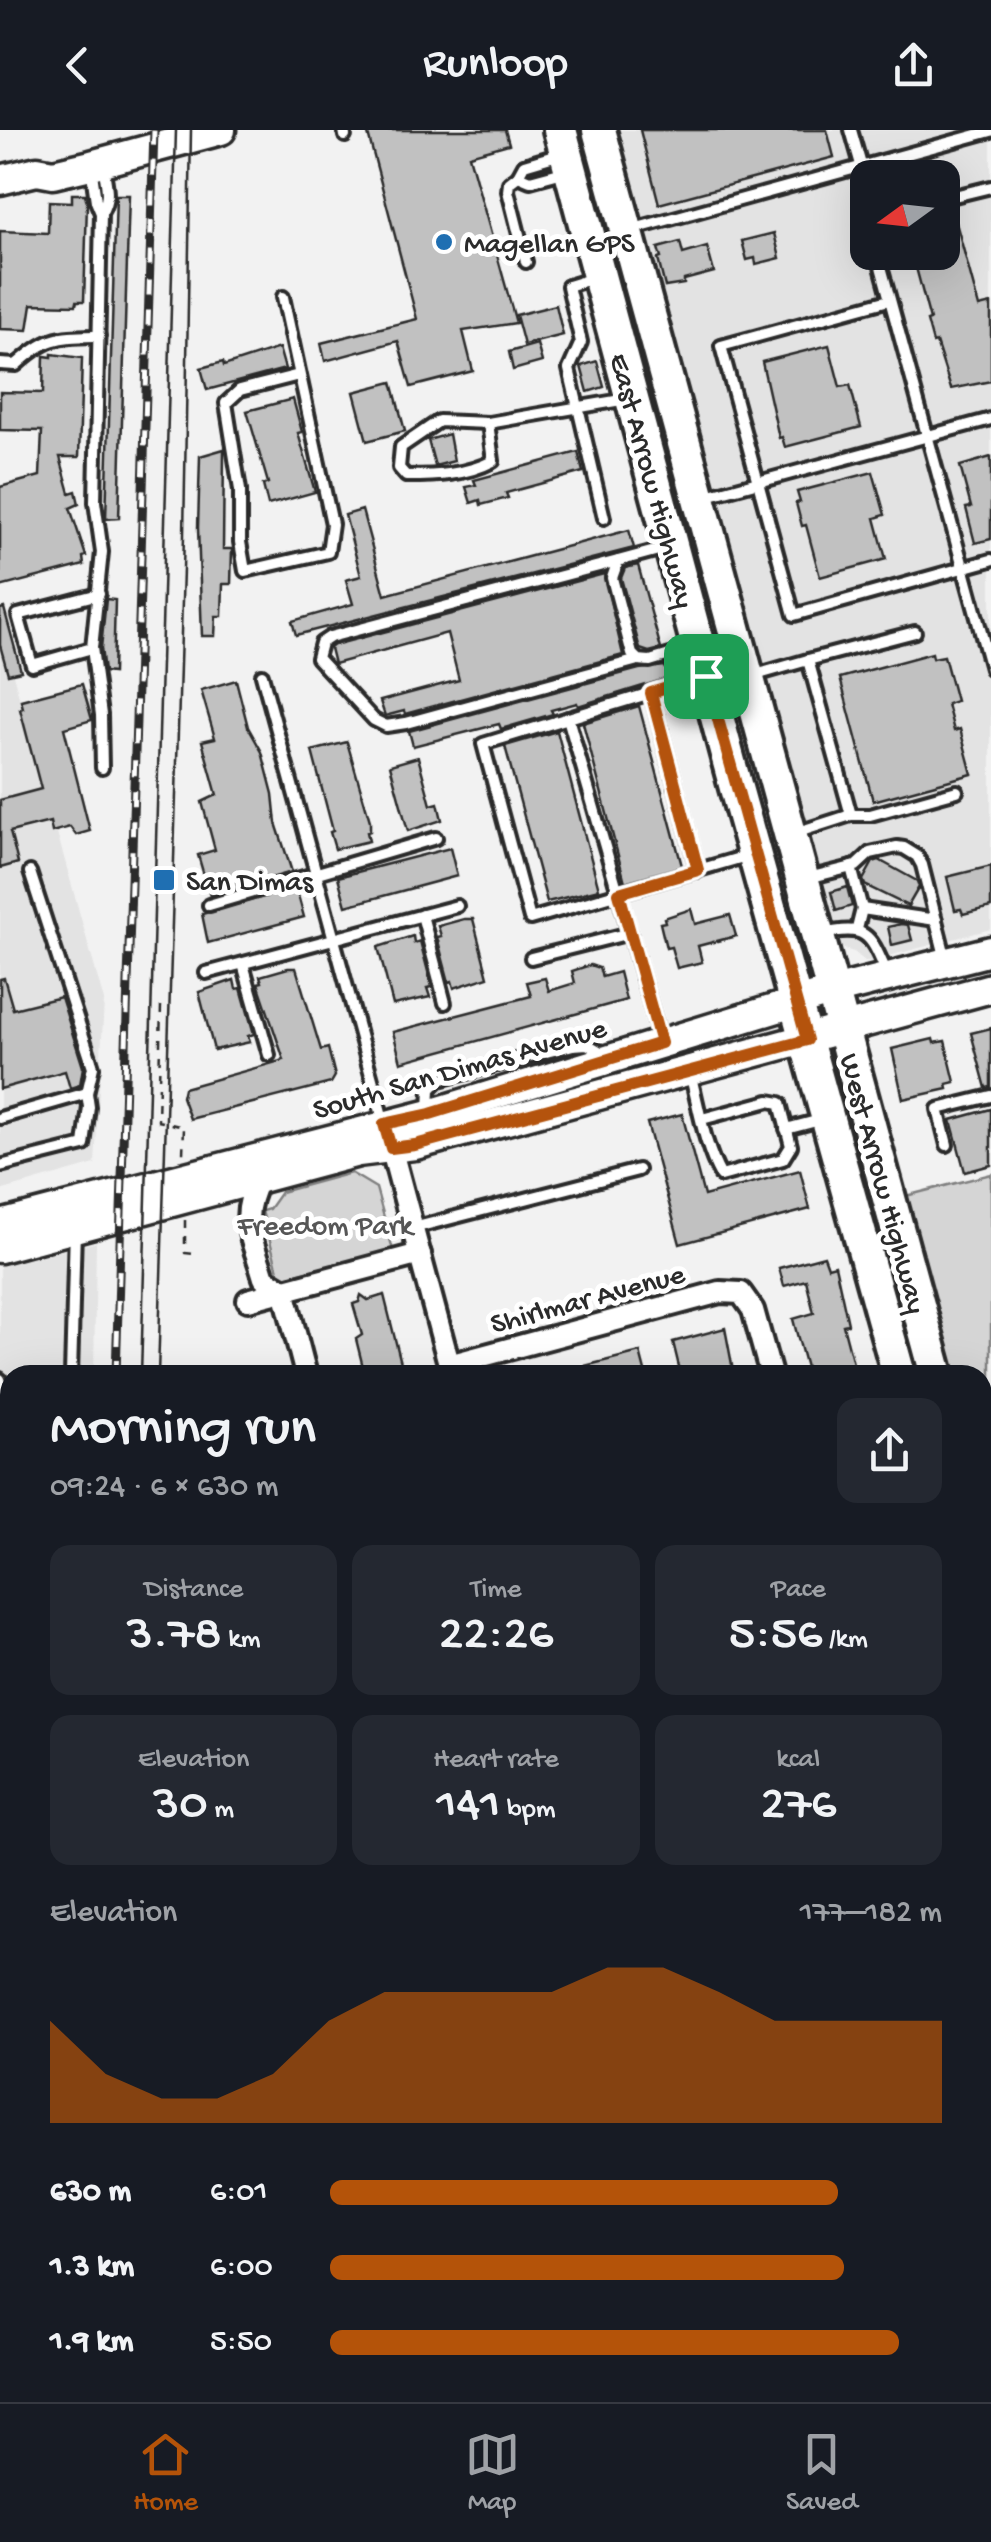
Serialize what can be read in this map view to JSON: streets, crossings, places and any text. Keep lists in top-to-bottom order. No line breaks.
{"streets":{"main road":["East Arrow Highway","West Arrow Highway"],"street":["South San Dimas Avenue","Shirlmar Avenue"]},"crossings":[["East Arrow Highway","South San Dimas Avenue"],["East Arrow Highway","West Arrow Highway"],["South San Dimas Avenue","West Arrow Highway"]],"parks":["Freedom Park"],"places":{"other":["Magellan GPS"],"transit":["San Dimas"]},"north":"left","page":{"header":"Runloop","heading":["Morning run","09:24 · 6 × 630 m"],"stats":[["Distance","3.78 km"],["Time","22:26"],["Pace","5:56 /km"],["Elevation","30 m"],["Heart rate","141 bpm"],["kcal","276"]],"chart":["Elevation","177–182 m"],"list":[{"name":"630 m","note":"6:01"},{"name":"1.3 km","note":"6:00"},{"name":"1.9 km","note":"5:50"}],"tabs":["Home","Map","Saved"]}}
